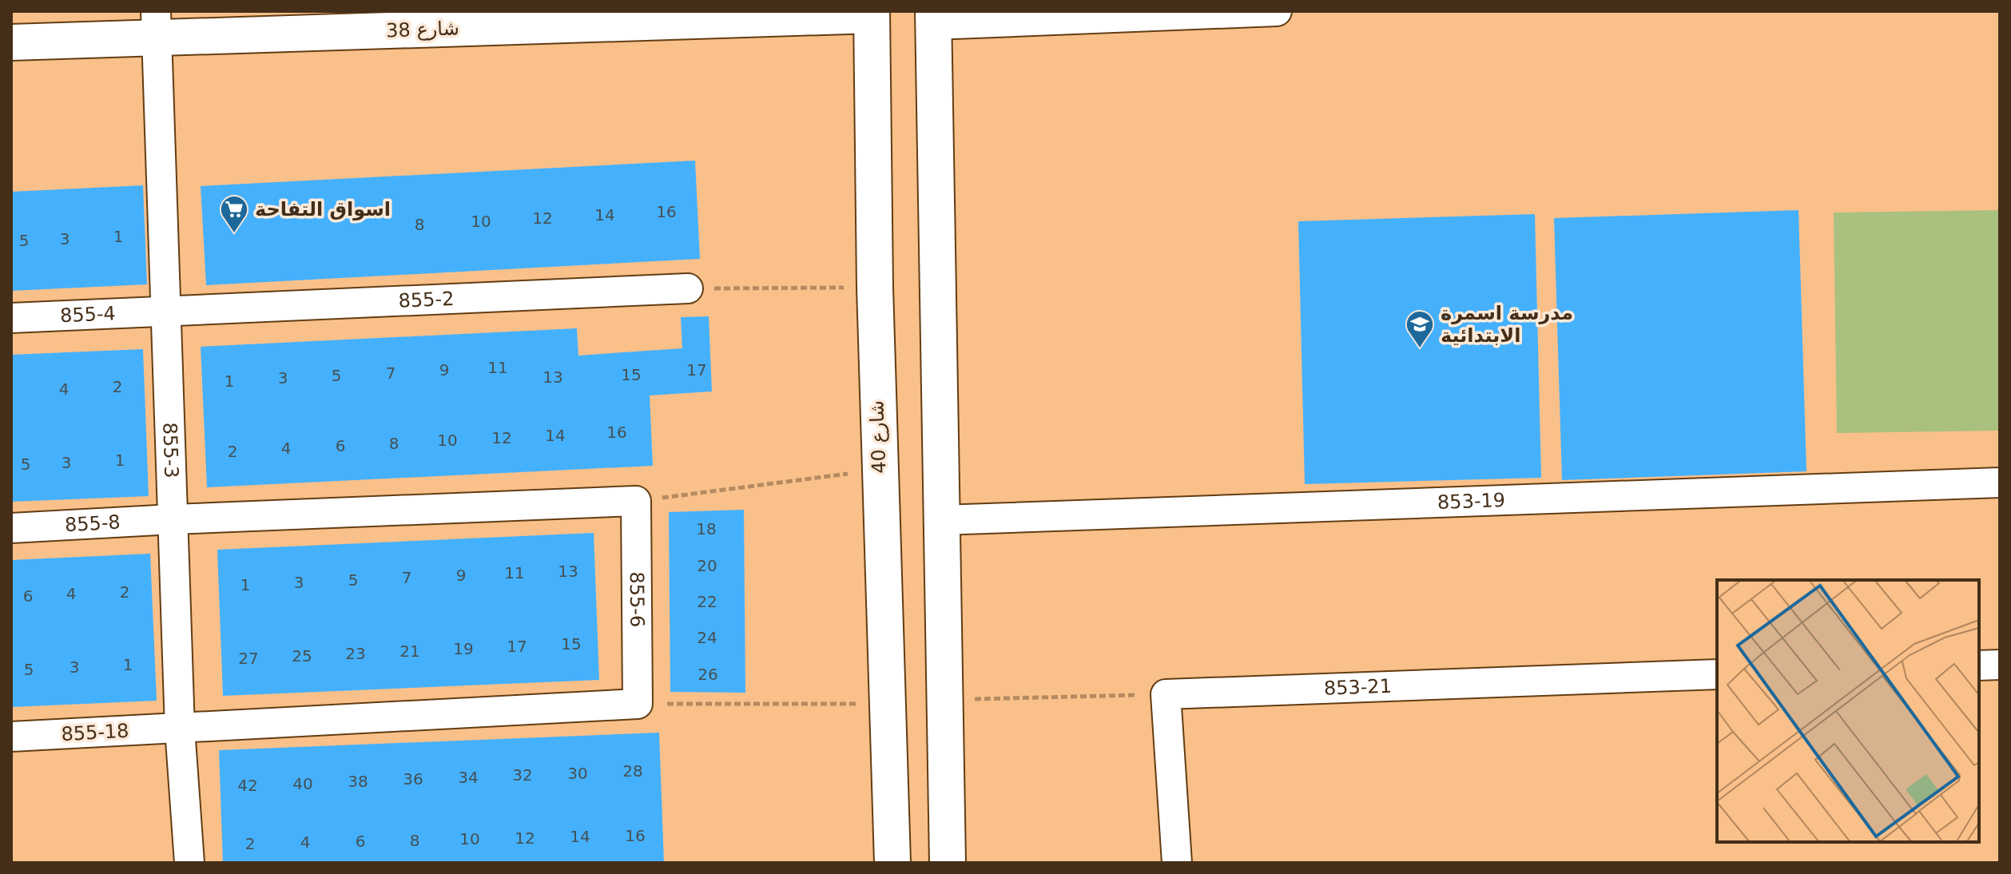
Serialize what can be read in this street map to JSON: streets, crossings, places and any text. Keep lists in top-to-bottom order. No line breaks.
{"streets":{"main road":["شارع 38","شارع 40"],"street":["855-2","855-4","855-3","853-19","855-8","855-6","853-21","855-18"]},"crossings":[["شارع 38","شارع 40"],["شارع 38","855-3"],["855-2","855-4"],["855-2","855-3"],["855-4","855-3"],["855-3","855-8"],["855-3","855-18"]],"places":{"supermarket":["اسواق التفاحة"],"school or university":["مدرسة اسمرة الابتدائية"]},"house_numbers":["16","14","12","10","8","1","3","5","11","9","17","7","15","5","13","3","1","2","4","16","14","12","10","8","6","4","2","1","3","5","18","20","13","11","9","7","5","3","1","2","4","6","22","24","15","17","19","21","23","25","27","1","3","5","26","28","30","32","34","36","38","40","42","16","14","12","10","8","6","4","2"]}
